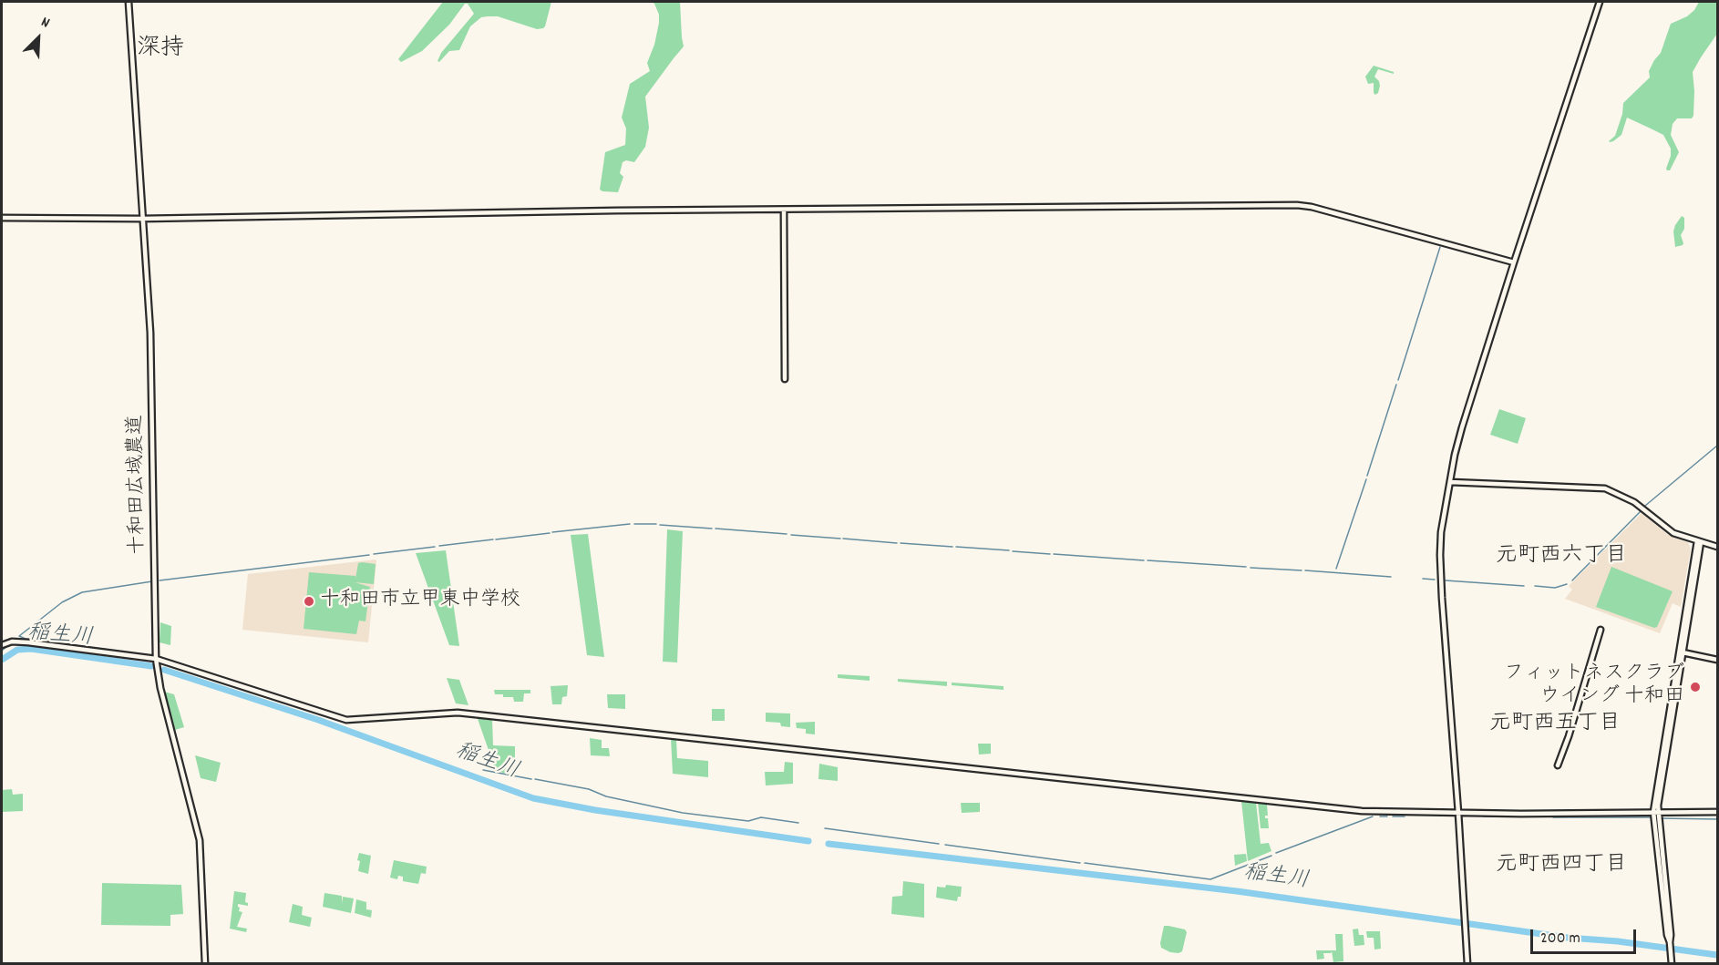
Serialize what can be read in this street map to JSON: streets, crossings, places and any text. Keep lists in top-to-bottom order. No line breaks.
{"streets":{"street":["十和田広域農道"]},"districts":["深持","元町西六丁目","元町西五丁目","元町西四丁目"],"water":["稲生川"],"places":["十和田市立甲東中学校","フィットネスクラブ ウイング 十和田"],"scale_bar":"200 m","north":"top right"}
